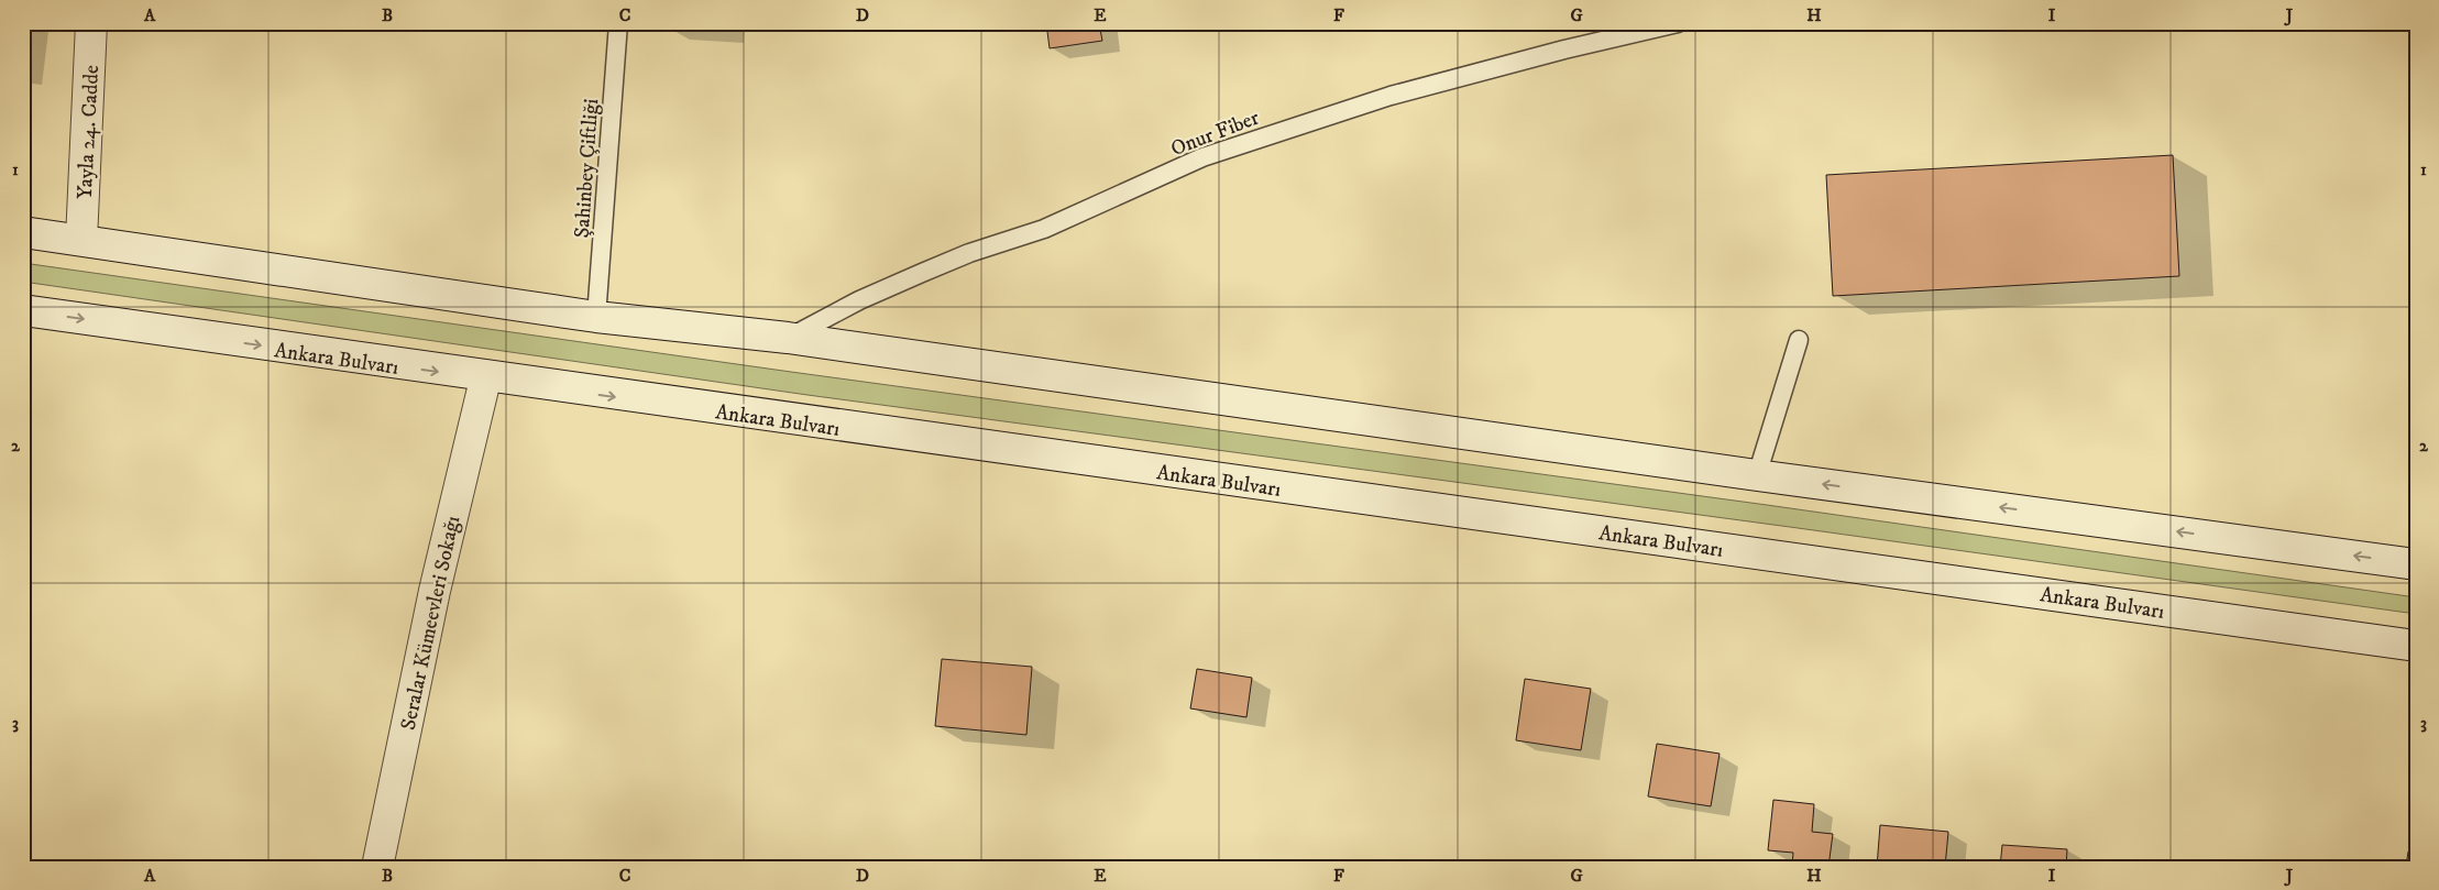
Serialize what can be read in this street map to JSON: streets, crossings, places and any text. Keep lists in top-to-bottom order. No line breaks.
{"streets":{"main road":["Yayla 24. Cadde","Ankara Bulvarı","Seralar Kümeevleri Sokağı"],"lane":["Onur Fiber","Şahinbey Çiftliği"]},"crossings":[["Ankara Bulvarı","Seralar Kümeevleri Sokağı"]],"grid":{"columns":["A","B","C","D","E","F","G","H","I","J"],"rows":["1","2","3"]}}
